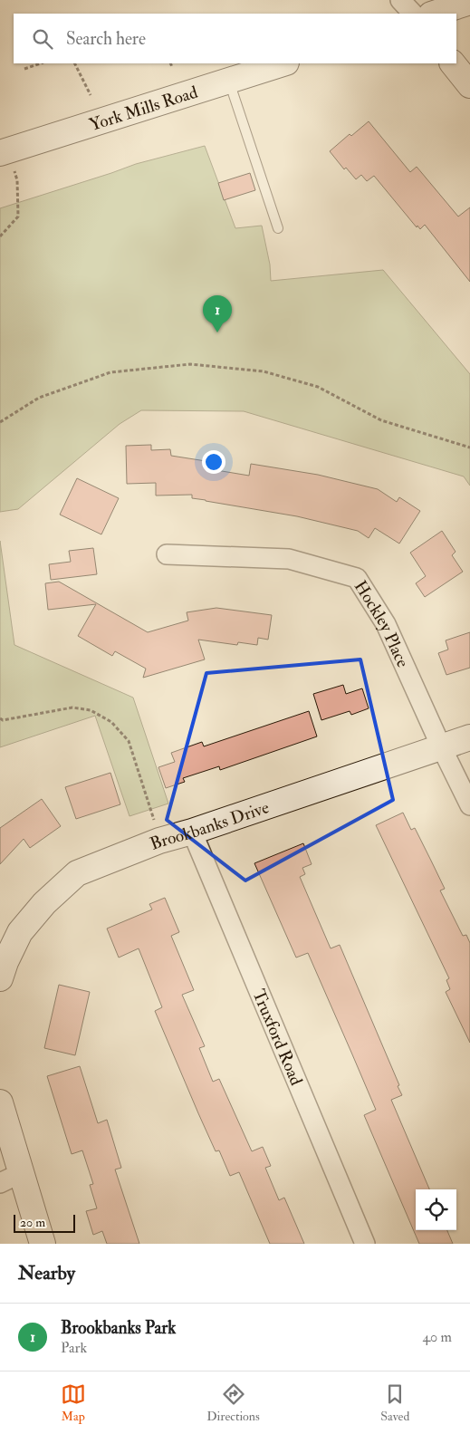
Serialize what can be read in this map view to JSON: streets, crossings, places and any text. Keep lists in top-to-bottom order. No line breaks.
{"streets":{"street":["York Mills Road","Hockley Place","Brookbanks Drive","Truxford Road"]},"crossings":[["Hockley Place","Brookbanks Drive"],["Brookbanks Drive","Truxford Road"]],"scale_bar":"20 m","page":{"search":"Search here","pins":"1","scale":"20 m","heading":"Nearby","list":[{"mark":"1","name":"Brookbanks Park","note":"Park","value":"40 m"}],"nav":["Map","Directions","Saved"]}}
